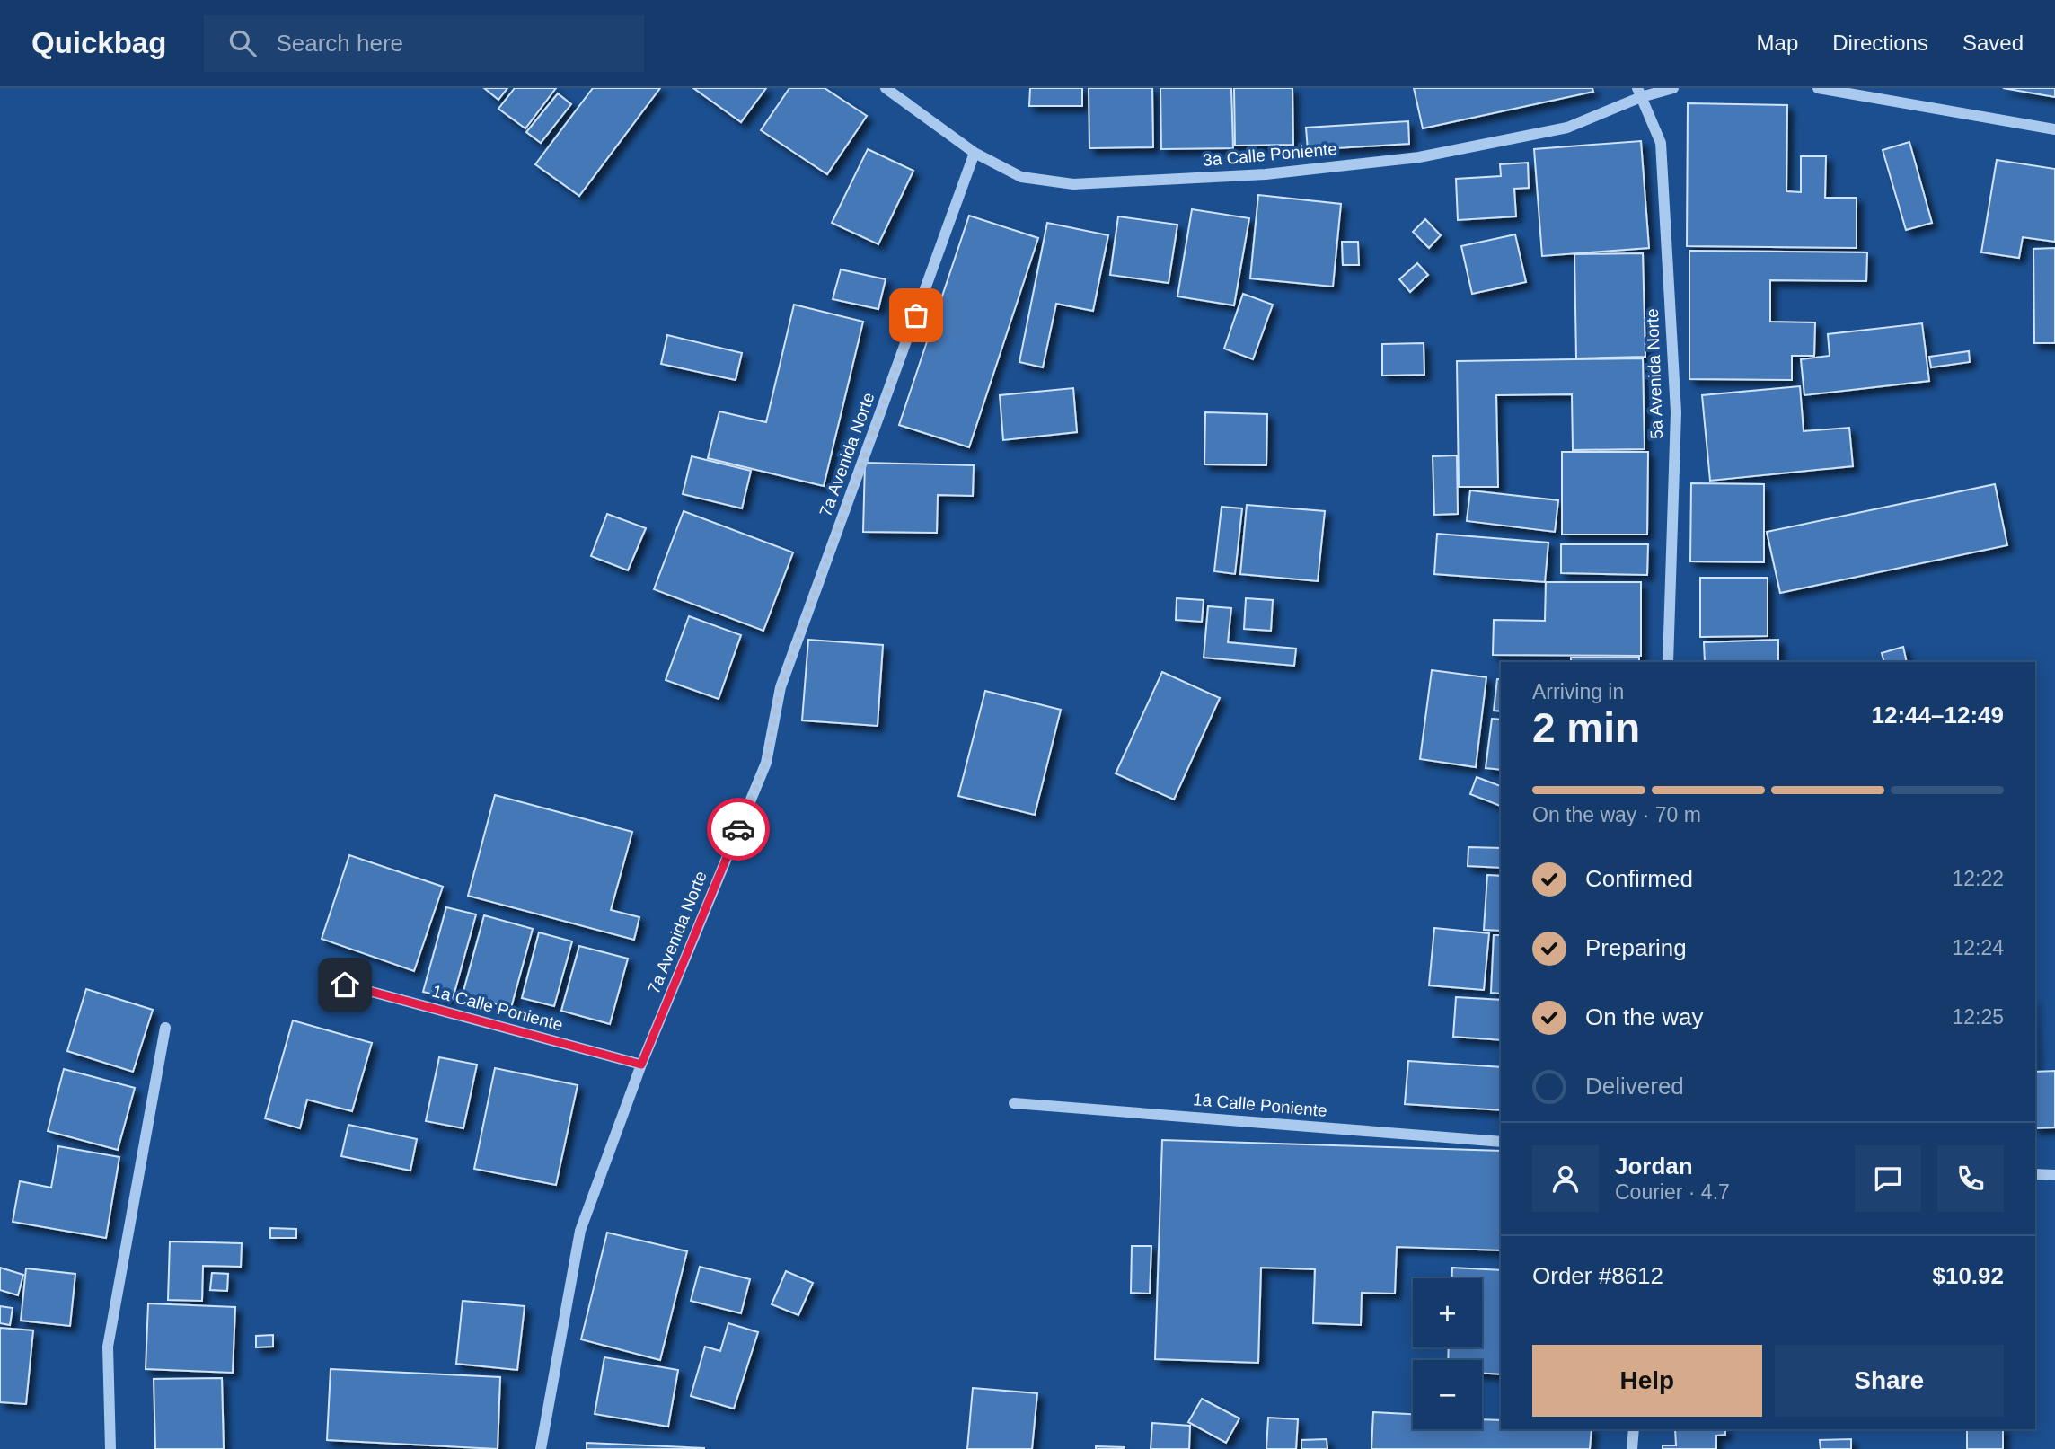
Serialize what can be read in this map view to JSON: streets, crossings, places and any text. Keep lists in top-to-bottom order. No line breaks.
{"streets":{"street":["3a Calle Poniente","5a Avenida Norte","7a Avenida Norte","1a Calle Poniente"]},"crossings":[["3a Calle Poniente","5a Avenida Norte"],["3a Calle Poniente","7a Avenida Norte"],["7a Avenida Norte","1a Calle Poniente"]],"page":{"header":"Quickbag","search":"Search here","nav":["Map","Directions","Saved"],"heading":["2 min","Arriving in","12:44–12:49"],"panel":["Jordan","Courier · 4.7","Order #8612","$10.92"],"bar":"On the way · 70 m","list":[["Confirmed","12:22"],["Preparing","12:24"],["On the way","12:25"],"Delivered"],"map_buttons":["+","−"],"buttons":["Help","Share"]}}
